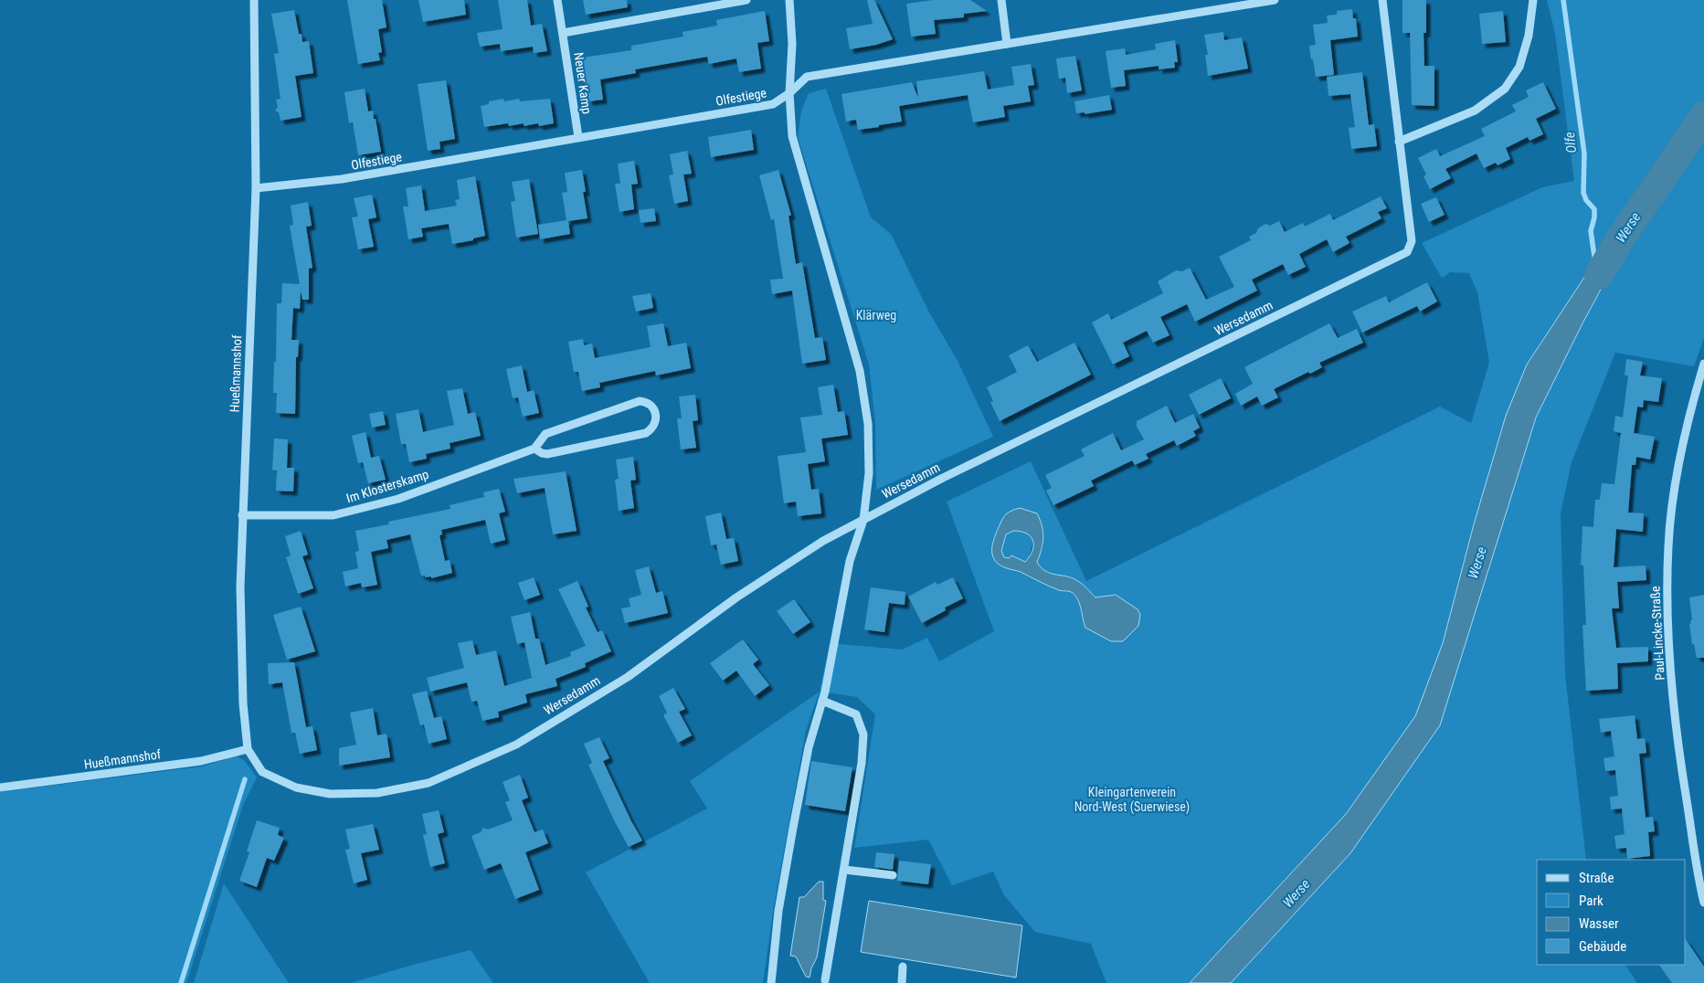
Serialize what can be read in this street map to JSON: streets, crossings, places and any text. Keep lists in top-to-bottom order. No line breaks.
{"streets":{"street":["Neuer Kamp","Olfestiege","Wersedamm","Hueßmannshof","Im Klosterskamp","Paul-Lincke-Straße"]},"crossings":[["Neuer Kamp","Olfestiege"],["Olfestiege","Hueßmannshof"],["Wersedamm","Hueßmannshof"],["Hueßmannshof","Im Klosterskamp"]],"water":["Olfe","Werse"],"parks":["Klärweg","Kleingartenverein Nord-West (Suerwiese)"],"legend":["Straße","Park","Wasser","Gebäude"]}
